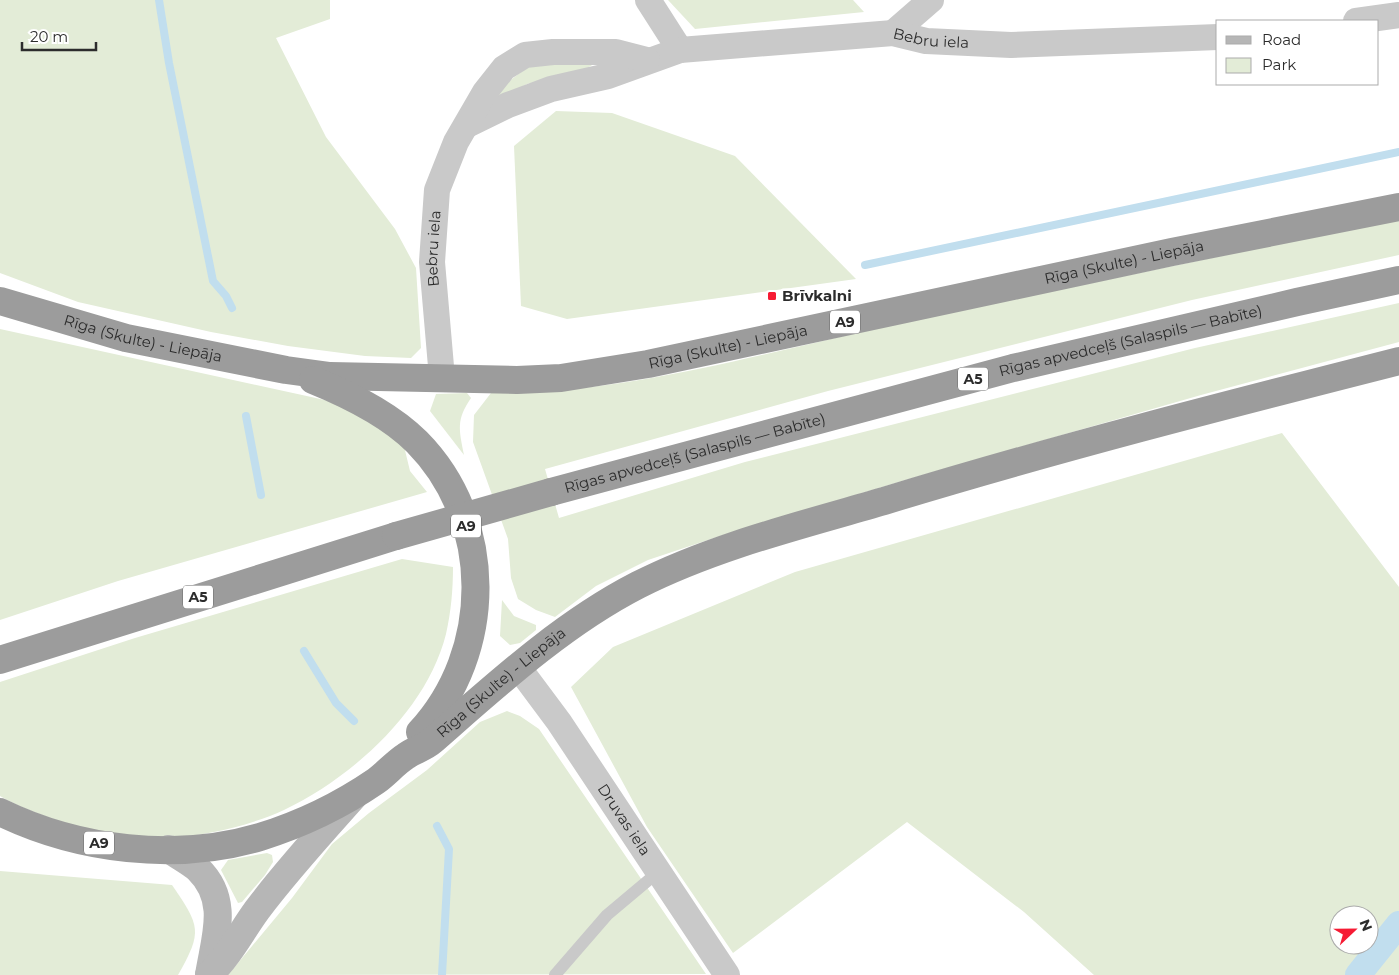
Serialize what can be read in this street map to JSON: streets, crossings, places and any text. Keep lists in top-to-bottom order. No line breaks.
{"streets":{"highway":["Rīga (Skulte) - Liepāja","A9","Rīgas apvedceļš (Salaspils — Babīte)","A5"],"street":["Bebru iela","Druvas iela"]},"crossings":[["Bebru iela","Rīga (Skulte) - Liepāja"],["Rīga (Skulte) - Liepāja","A9"],["Rīga (Skulte) - Liepāja","Druvas iela"]],"places":{"transit":["Brīvkalni"]},"legend":["Road","Park"],"scale_bar":"20 m","north":"right"}
